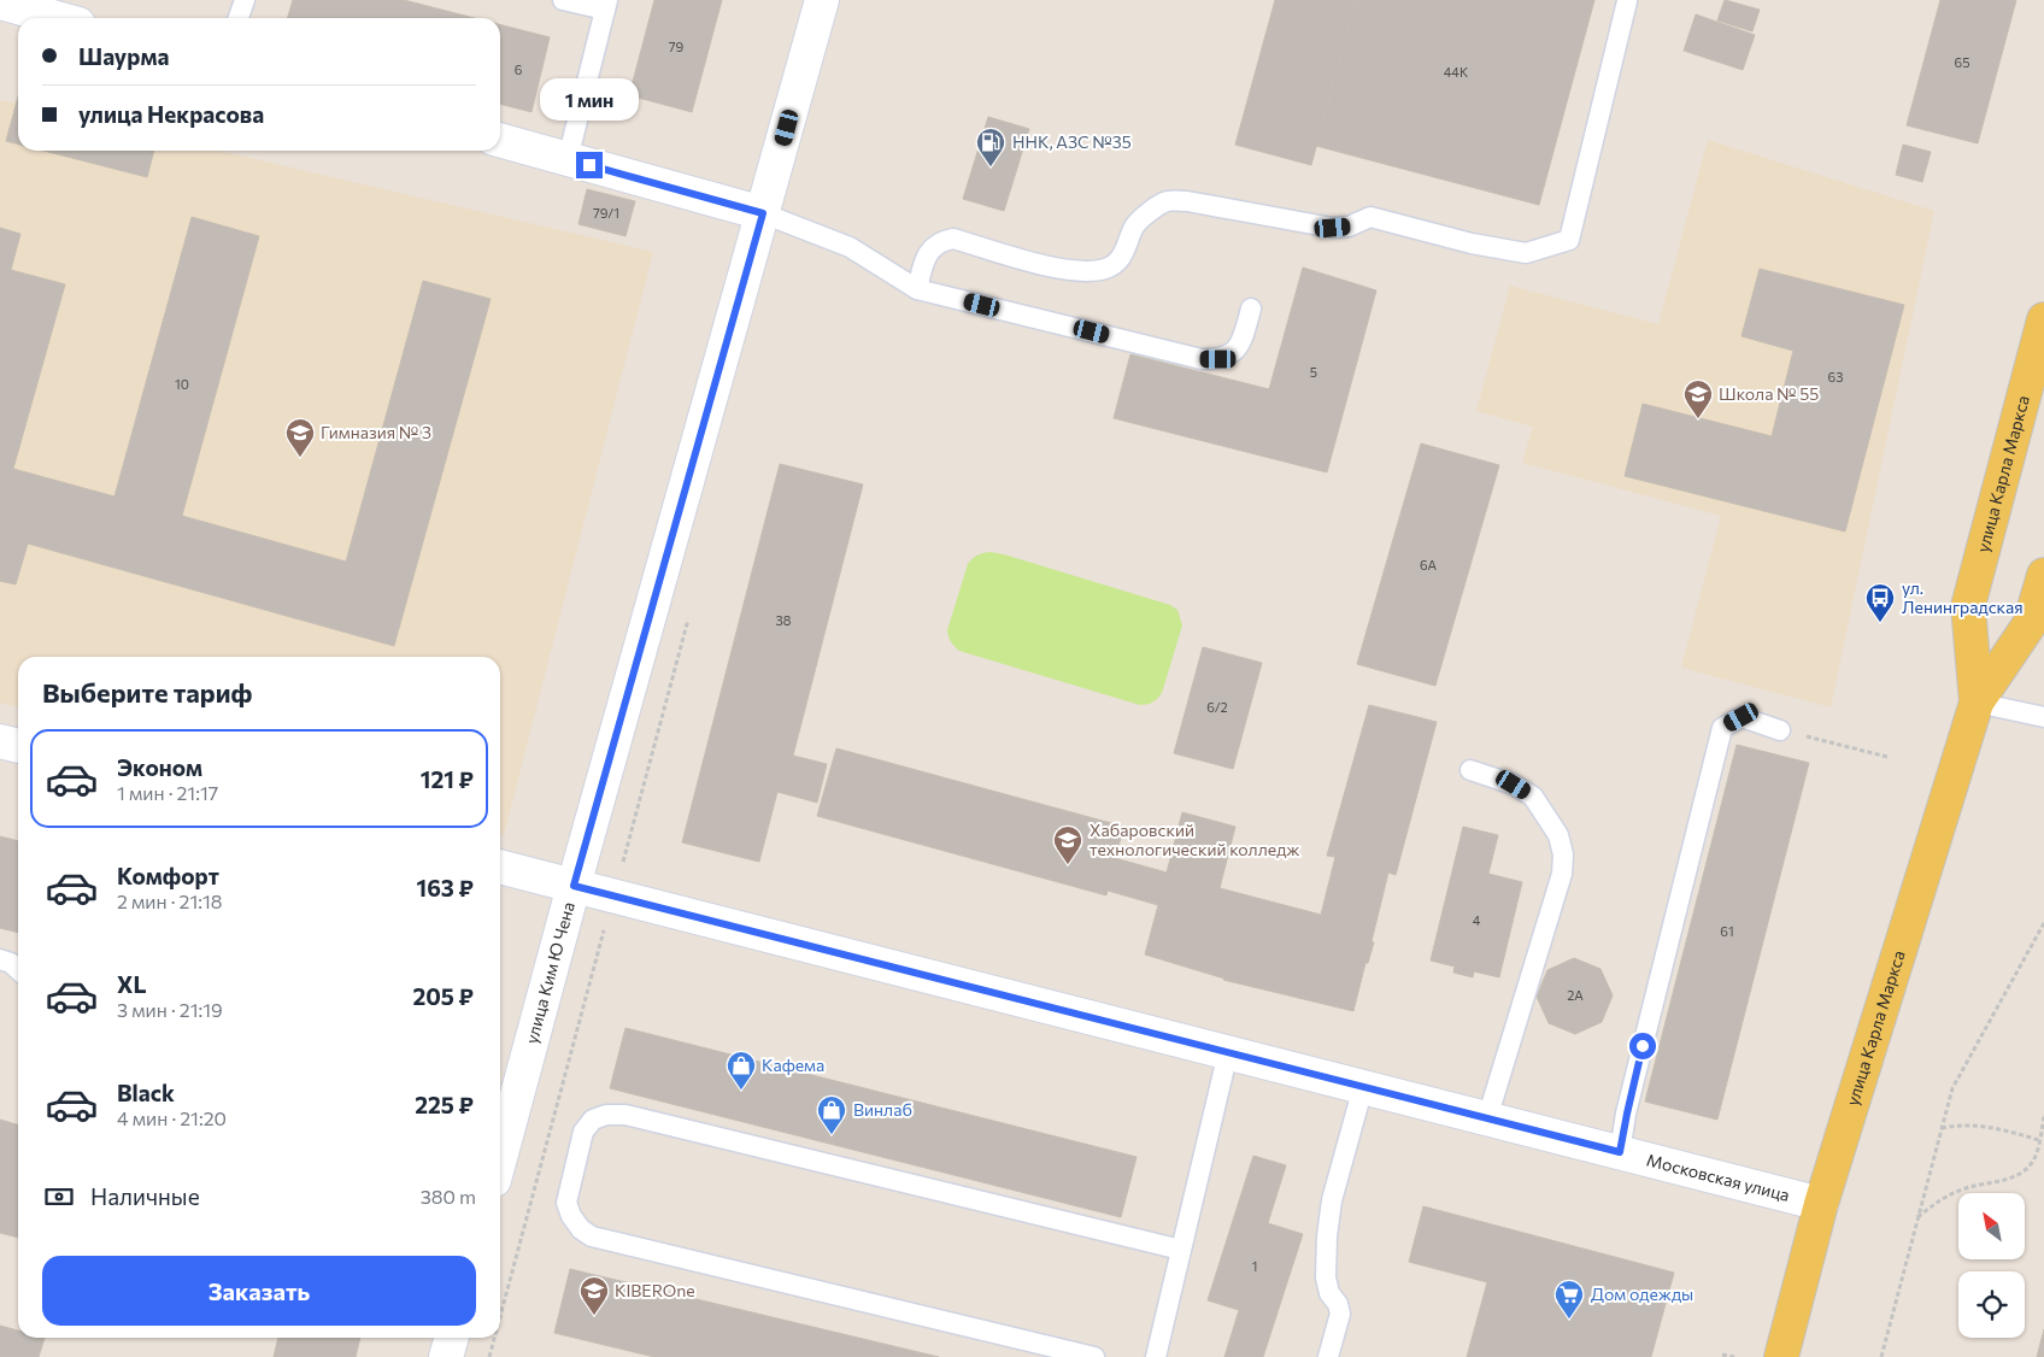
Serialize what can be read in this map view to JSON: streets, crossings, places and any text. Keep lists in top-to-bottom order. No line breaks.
{"streets":{"main road":["улица Карла Маркса"],"street":["улица Ким Ю Чена","Московская улица"]},"crossings":[["улица Карла Маркса","Московская улица"],["улица Ким Ю Чена","Московская улица"]],"places":{"fuel station":["ННК, АЗС №35"],"school or university":["Школа № 55","Гимназия № 3","Хабаровский технологический колледж","KIBEROne"],"bus stop":["ул. Ленинградская"],"shop":["Кафема","Винлаб"],"supermarket":["Дом одежды"]},"house_numbers":["79","65","6","44К","79/1","5","63","10","6А","38","6/2","4","61","2А","1"],"north":"top left","page":{"banner":["Шаурма","улица Некрасова"],"bubble":"1 мин","heading":"Выберите тариф","list":[{"name":"Эконом","note":"1 мин · 21:17","value":"121 ₽"},{"name":"Комфорт","note":"2 мин · 21:18","value":"163 ₽"},{"name":"XL","note":"3 мин · 21:19","value":"205 ₽"},{"name":"Black","note":"4 мин · 21:20","value":"225 ₽"}],"pay":["Наличные","380 m"],"buttons":"Заказать"}}
